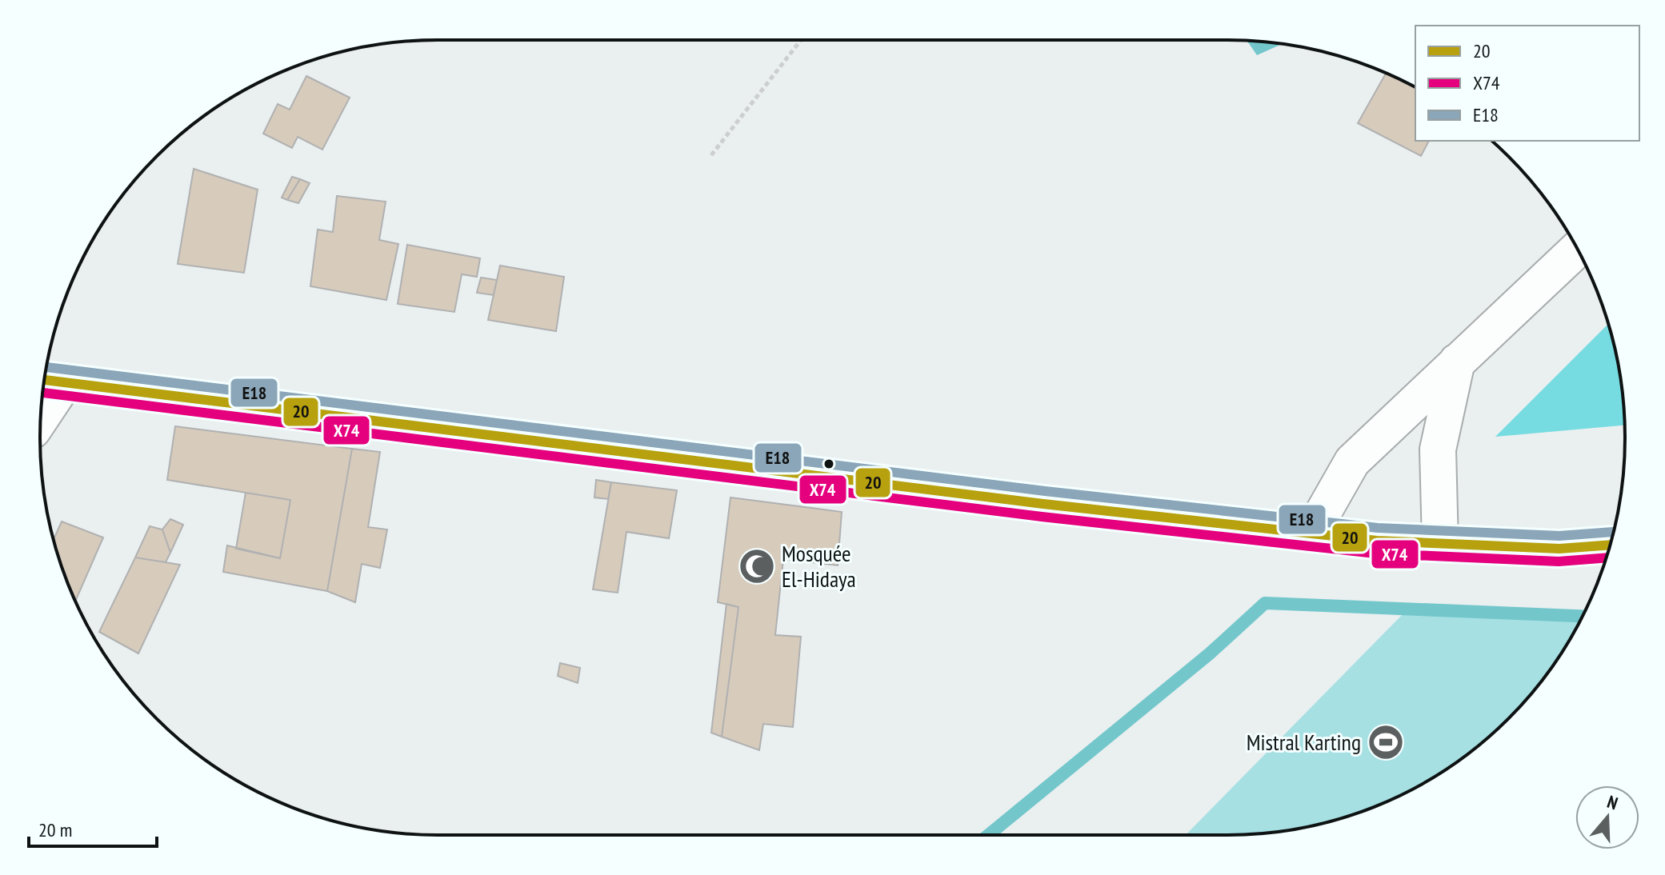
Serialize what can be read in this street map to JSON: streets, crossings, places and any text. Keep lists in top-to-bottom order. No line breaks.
{"places":{"mosque":["Mosquée El-Hidaya"],"sports":["Mistral Karting"]},"lines":["transit line E18","transit line 20","transit line X74"],"legend":["20","X74","E18"],"scale_bar":"20 m","north":"top"}
